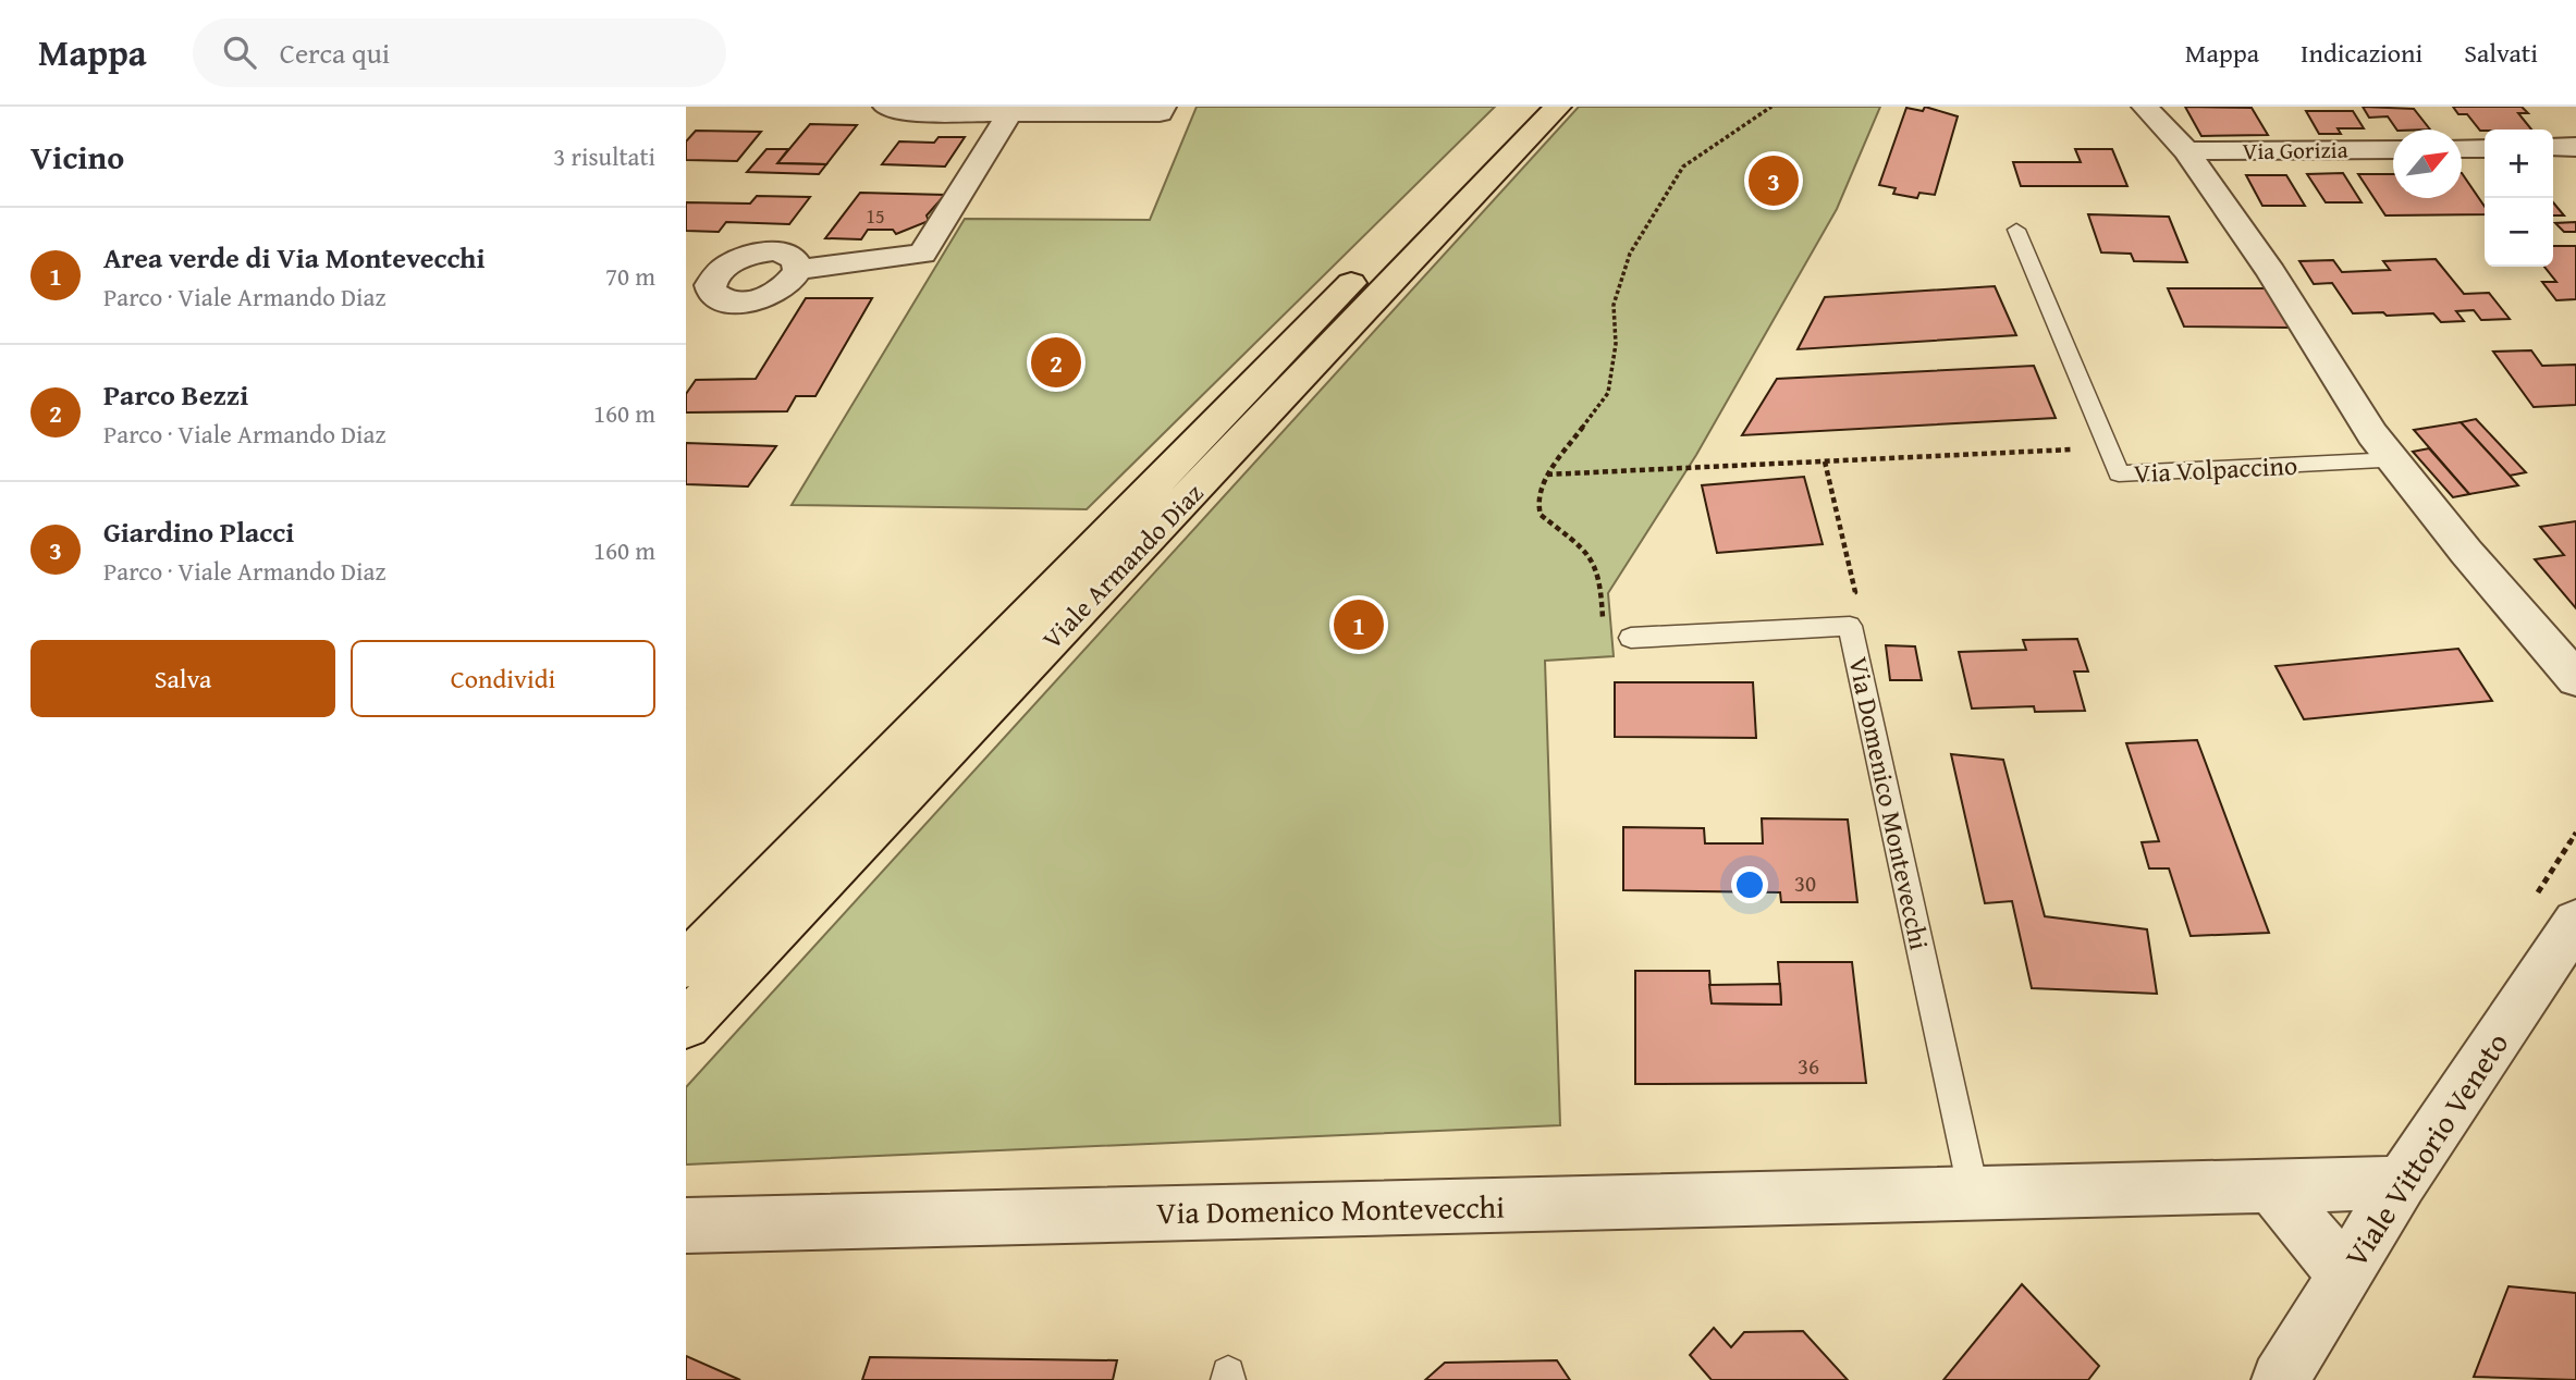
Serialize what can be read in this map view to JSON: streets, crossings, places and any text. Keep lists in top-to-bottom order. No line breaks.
{"streets":{"main road":["Viale Armando Diaz"],"street":["Via Gorizia","Via Domenico Montevecchi","Viale Vittorio Veneto"],"lane":["Via Volpaccino"]},"crossings":[["Via Domenico Montevecchi","Viale Vittorio Veneto"]],"house_numbers":["15","30","36"],"north":"top right","page":{"header":"Mappa","search":"Cerca qui","nav":["Mappa","Indicazioni","Salvati"],"heading":["Vicino","3 risultati"],"map_buttons":["+","−"],"pins":["3","2","1"],"list":[{"mark":"1","name":"Area verde di Via Montevecchi","note":"Parco · Viale Armando Diaz","value":"70 m"},{"mark":"2","name":"Parco Bezzi","note":"Parco · Viale Armando Diaz","value":"160 m"},{"mark":"3","name":"Giardino Placci","note":"Parco · Viale Armando Diaz","value":"160 m"}],"buttons":["Salva","Condividi"]}}
